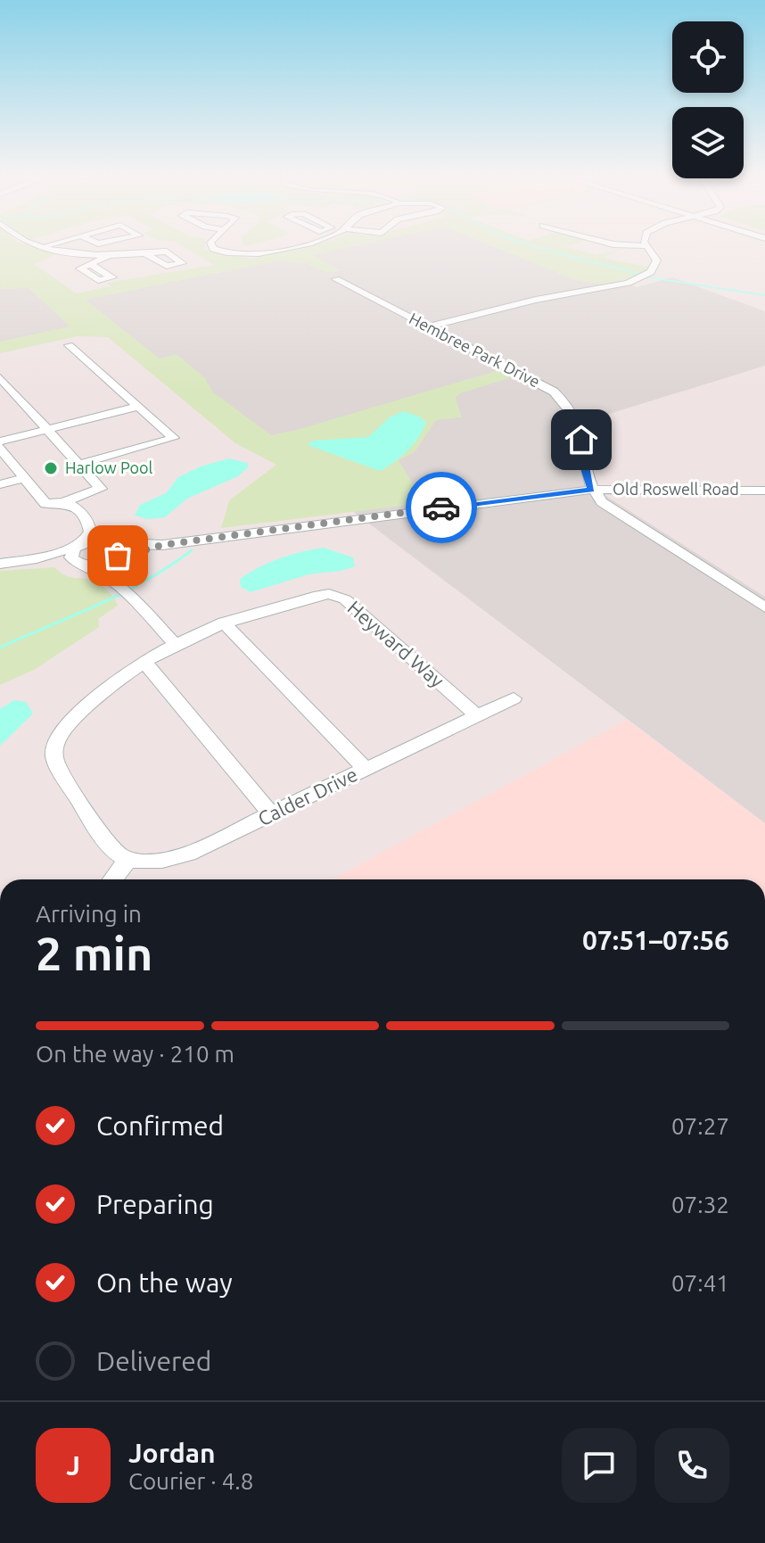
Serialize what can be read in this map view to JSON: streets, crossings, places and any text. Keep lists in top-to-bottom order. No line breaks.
{"streets":{"street":["Hembree Park Drive","Old Roswell Road","Heyward Way","Calder Drive"]},"crossings":[["Hembree Park Drive","Old Roswell Road"],["Heyward Way","Calder Drive"]],"places":["Harlow Pool"],"page":{"heading":["2 min","Arriving in","07:51–07:56"],"panel":["Jordan","Courier · 4.8"],"bar":"On the way · 210 m","list":[["Confirmed","07:27"],["Preparing","07:32"],["On the way","07:41"],"Delivered"],"round":"J"}}
